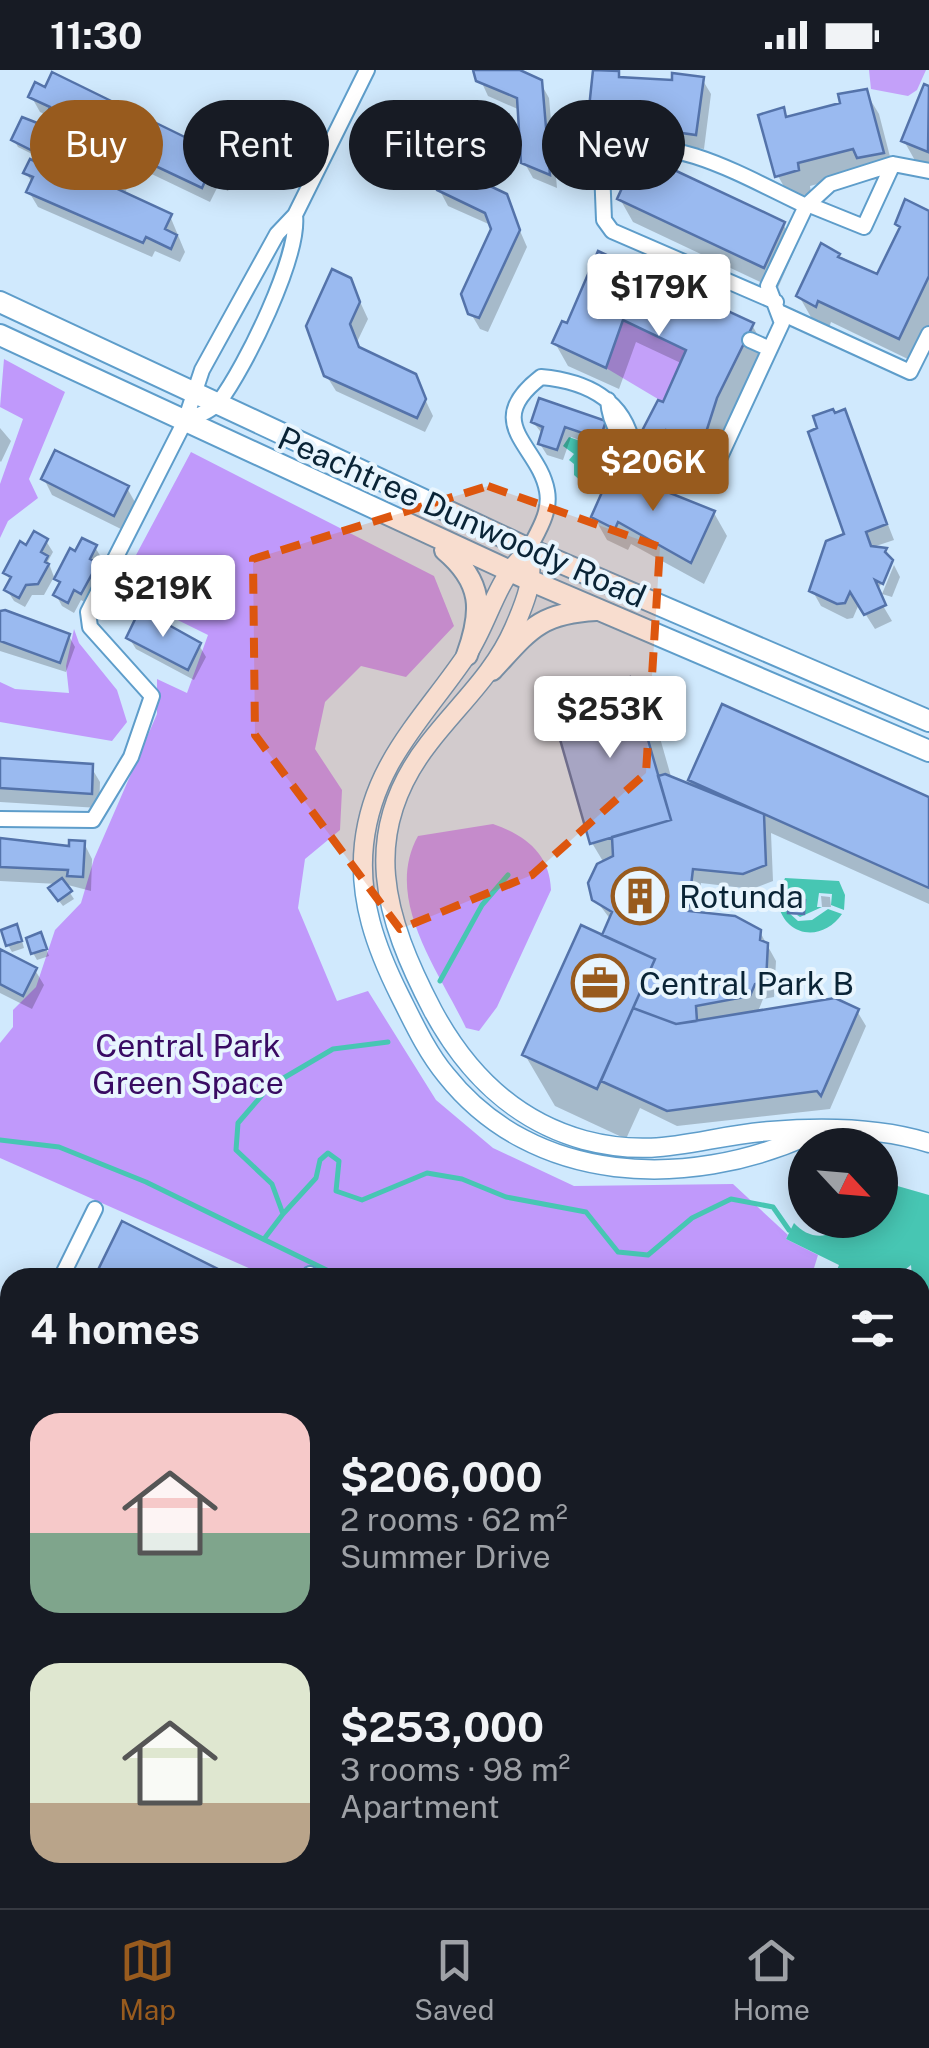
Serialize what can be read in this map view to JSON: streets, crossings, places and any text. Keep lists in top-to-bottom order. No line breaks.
{"streets":{"main road":["Peachtree Dunwoody Road"]},"parks":["Central Park Green Space"],"places":{"building":["Rotunda"],"office":["Central Park B"]},"north":"bottom right","page":{"status":"11:30","chip":["Buy","Rent","Filters","New"],"price":["$179K","$206K","$219K","$253K"],"heading":"4 homes","list":[{"name":"$206,000","note":"2 rooms · 62 m² · Summer Drive"},{"name":"$253,000","note":"3 rooms · 98 m² · Apartment"}],"tabs":["Map","Saved","Home"]}}
